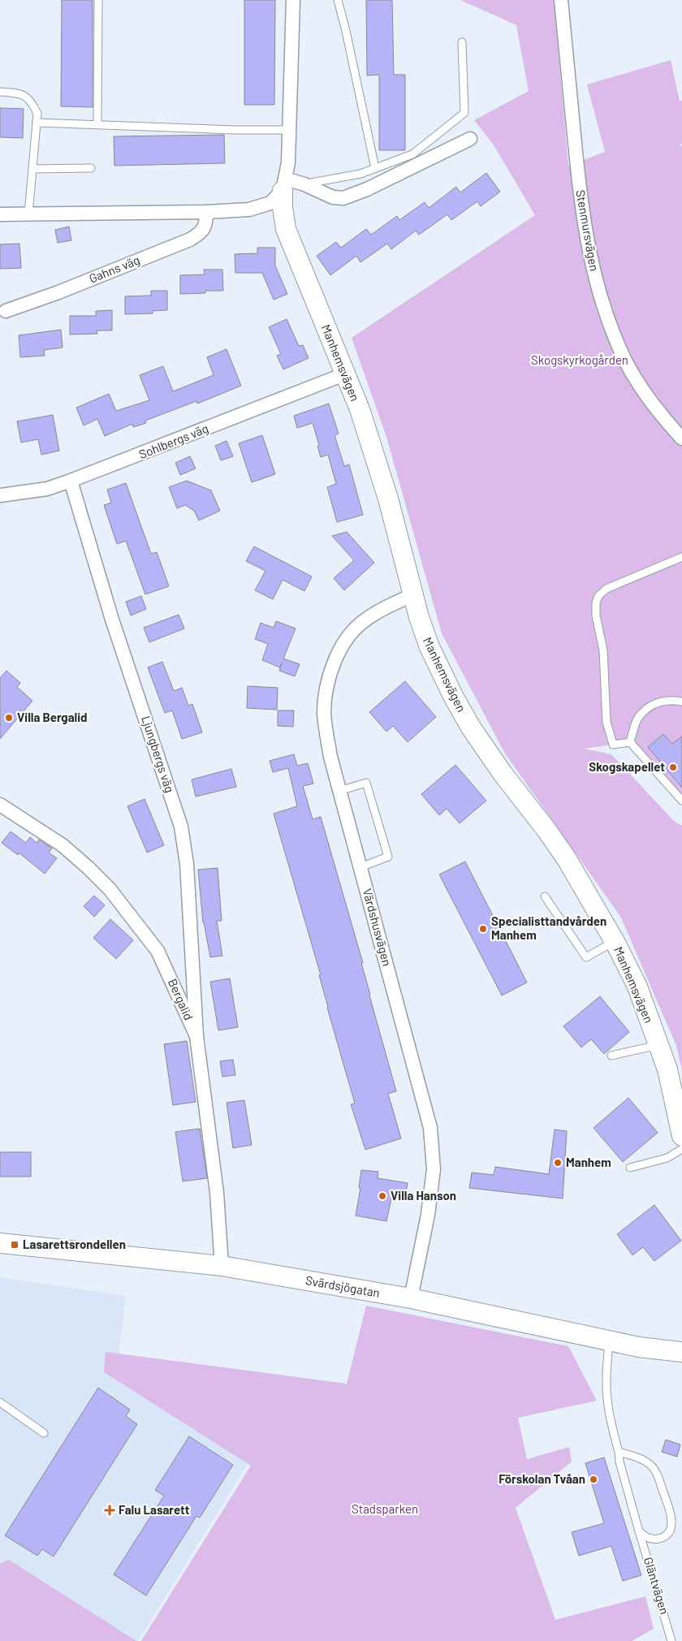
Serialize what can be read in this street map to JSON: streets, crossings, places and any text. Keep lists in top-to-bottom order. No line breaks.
{"streets":{"street":["Stenmursvägen","Gahns väg","Manhemsvägen","Sohlbergs väg","Ljungbergs väg","Värdshusvägen","Bergalid","Svärdsjögatan"],"lane":["Gläntvägen"]},"crossings":[["Manhemsvägen","Sohlbergs väg"],["Manhemsvägen","Värdshusvägen"],["Sohlbergs väg","Ljungbergs väg"],["Ljungbergs väg","Bergalid"],["Värdshusvägen","Svärdsjögatan"],["Bergalid","Svärdsjögatan"],["Svärdsjögatan","Gläntvägen"]],"parks":["Skogskyrkogården","Stadsparken"],"places":{"other":["Villa Bergalid","Skogskapellet","Specialisttandvården Manhem","Manhem","Villa Hanson","Förskolan Tvåan"],"transit":["Lasarettsrondellen"],"health":["Falu Lasarett"]}}
